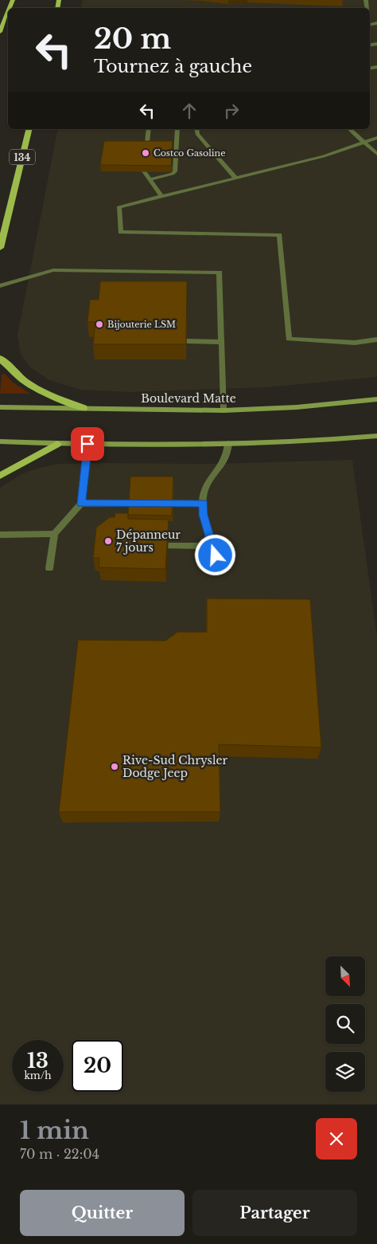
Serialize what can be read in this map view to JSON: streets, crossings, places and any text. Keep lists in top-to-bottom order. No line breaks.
{"streets":{"main road":["134","Boulevard Matte"]},"places":["Costco Gasoline","Bijouterie LSM","Dépanneur 7 jours","Rive-Sud Chrysler Dodge Jeep"],"north":"bottom right","page":{"turn":["20 m","Tournez à gauche"],"speed":"13 km/h","limit":"20","heading":["1 min","70 m · 22:04"],"buttons":["Quitter","Partager"]}}
